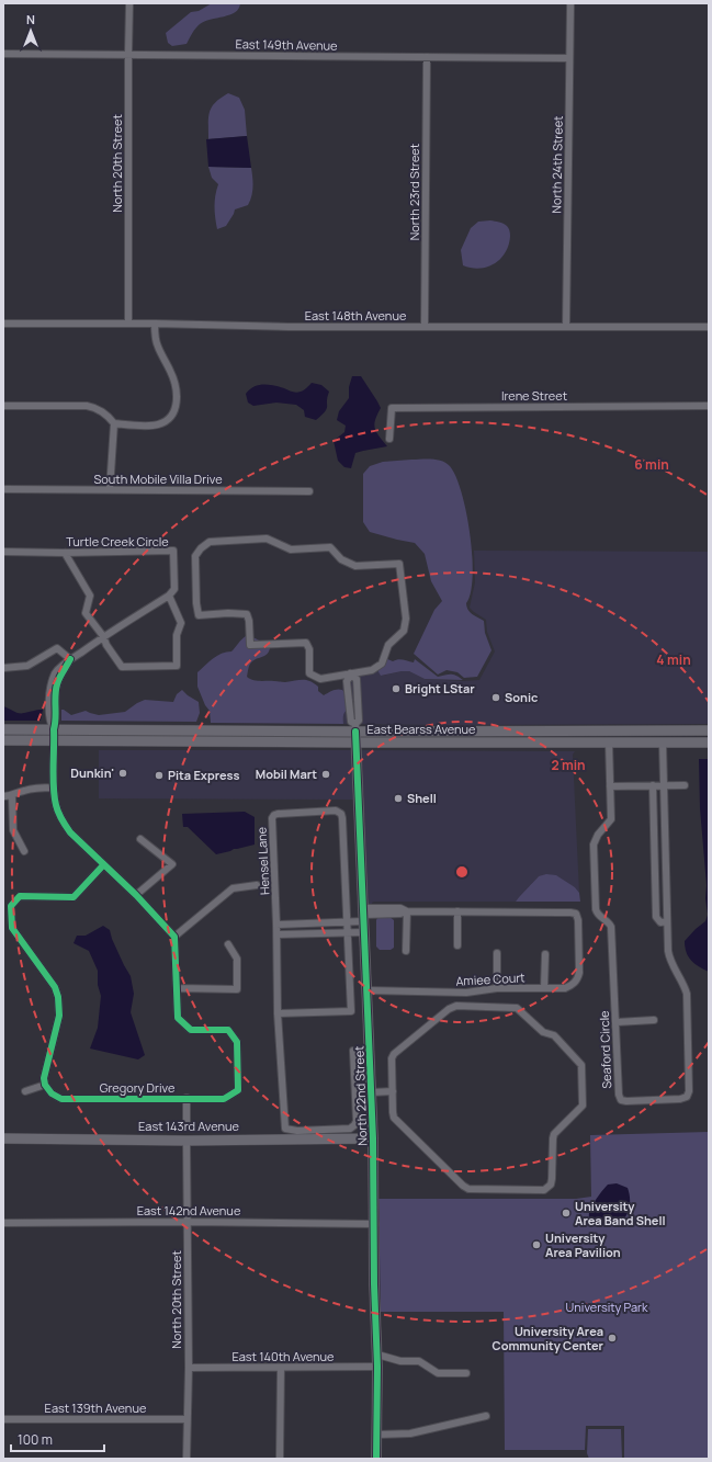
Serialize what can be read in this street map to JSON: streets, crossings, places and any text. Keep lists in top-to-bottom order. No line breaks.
{"streets":{"main road":["East Bearss Avenue","North 22nd Street","East 143rd Avenue"],"street":["East 149th Avenue","North 20th Street","North 24th Street","North 23rd Street","East 148th Avenue","Irene Street","South Mobile Villa Drive","Turtle Creek Circle","Hensel Lane","Amiee Court","Seaford Circle","Gregory Drive","East 142nd Avenue","East 140th Avenue","East 139th Avenue"]},"crossings":[["East 149th Avenue","North 20th Street"],["East 149th Avenue","North 24th Street"],["East 149th Avenue","North 23rd Street"],["North 20th Street","East 148th Avenue"],["North 20th Street","East 143rd Avenue"],["North 20th Street","East 142nd Avenue"],["North 20th Street","East 140th Avenue"],["North 20th Street","East 139th Avenue"],["North 24th Street","East 148th Avenue"],["North 23rd Street","East 148th Avenue"],["East Bearss Avenue","Seaford Circle"],["East Bearss Avenue","North 22nd Street"],["Hensel Lane","East 143rd Avenue"],["Amiee Court","North 22nd Street"],["North 22nd Street","East 143rd Avenue"],["North 22nd Street","East 142nd Avenue"],["North 22nd Street","East 140th Avenue"]],"parks":["University Park"],"places":["Bright LStar","Sonic","Dunkin'","Mobil Mart","Pita Express","Shell","University Area Band Shell","University Area Pavilion","University Area Community Center"],"scale_bar":"100 m","north":"top","rings":["6 min","4 min","2 min"]}
